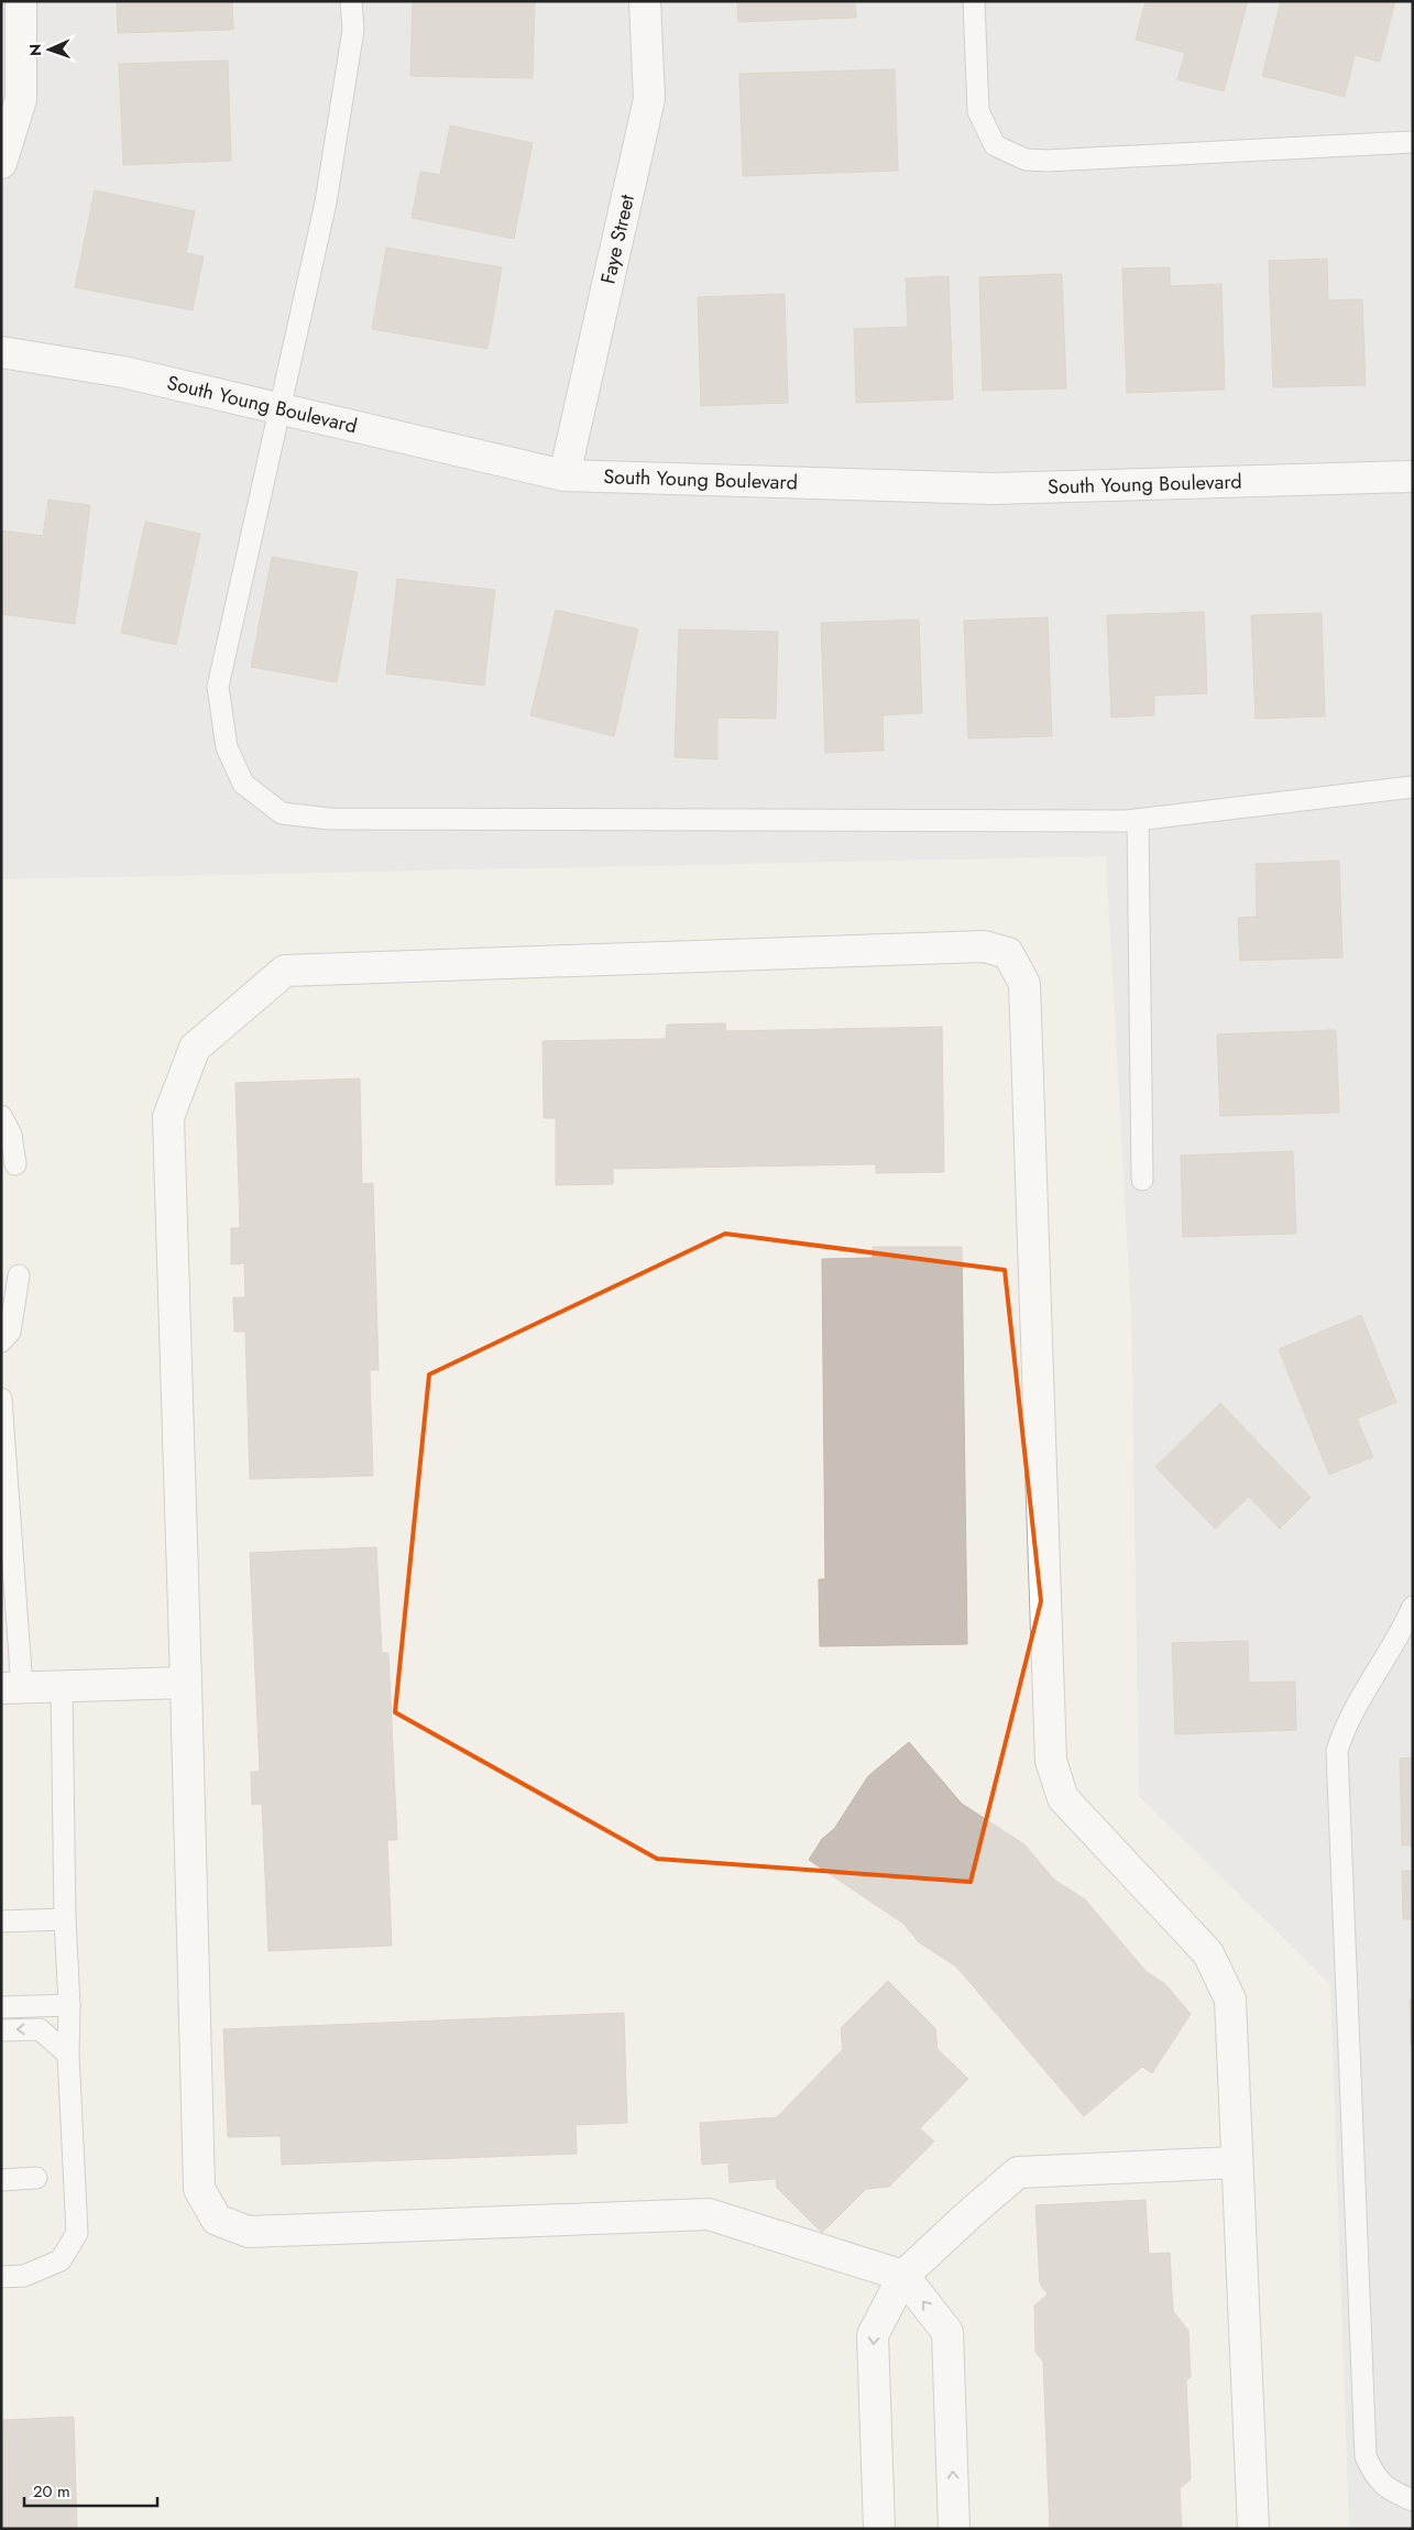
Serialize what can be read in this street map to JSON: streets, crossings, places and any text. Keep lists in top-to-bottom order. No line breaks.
{"streets":{"street":["Faye Street","South Young Boulevard"]},"crossings":[["Faye Street","South Young Boulevard"]],"scale_bar":"20 m","north":"left"}
